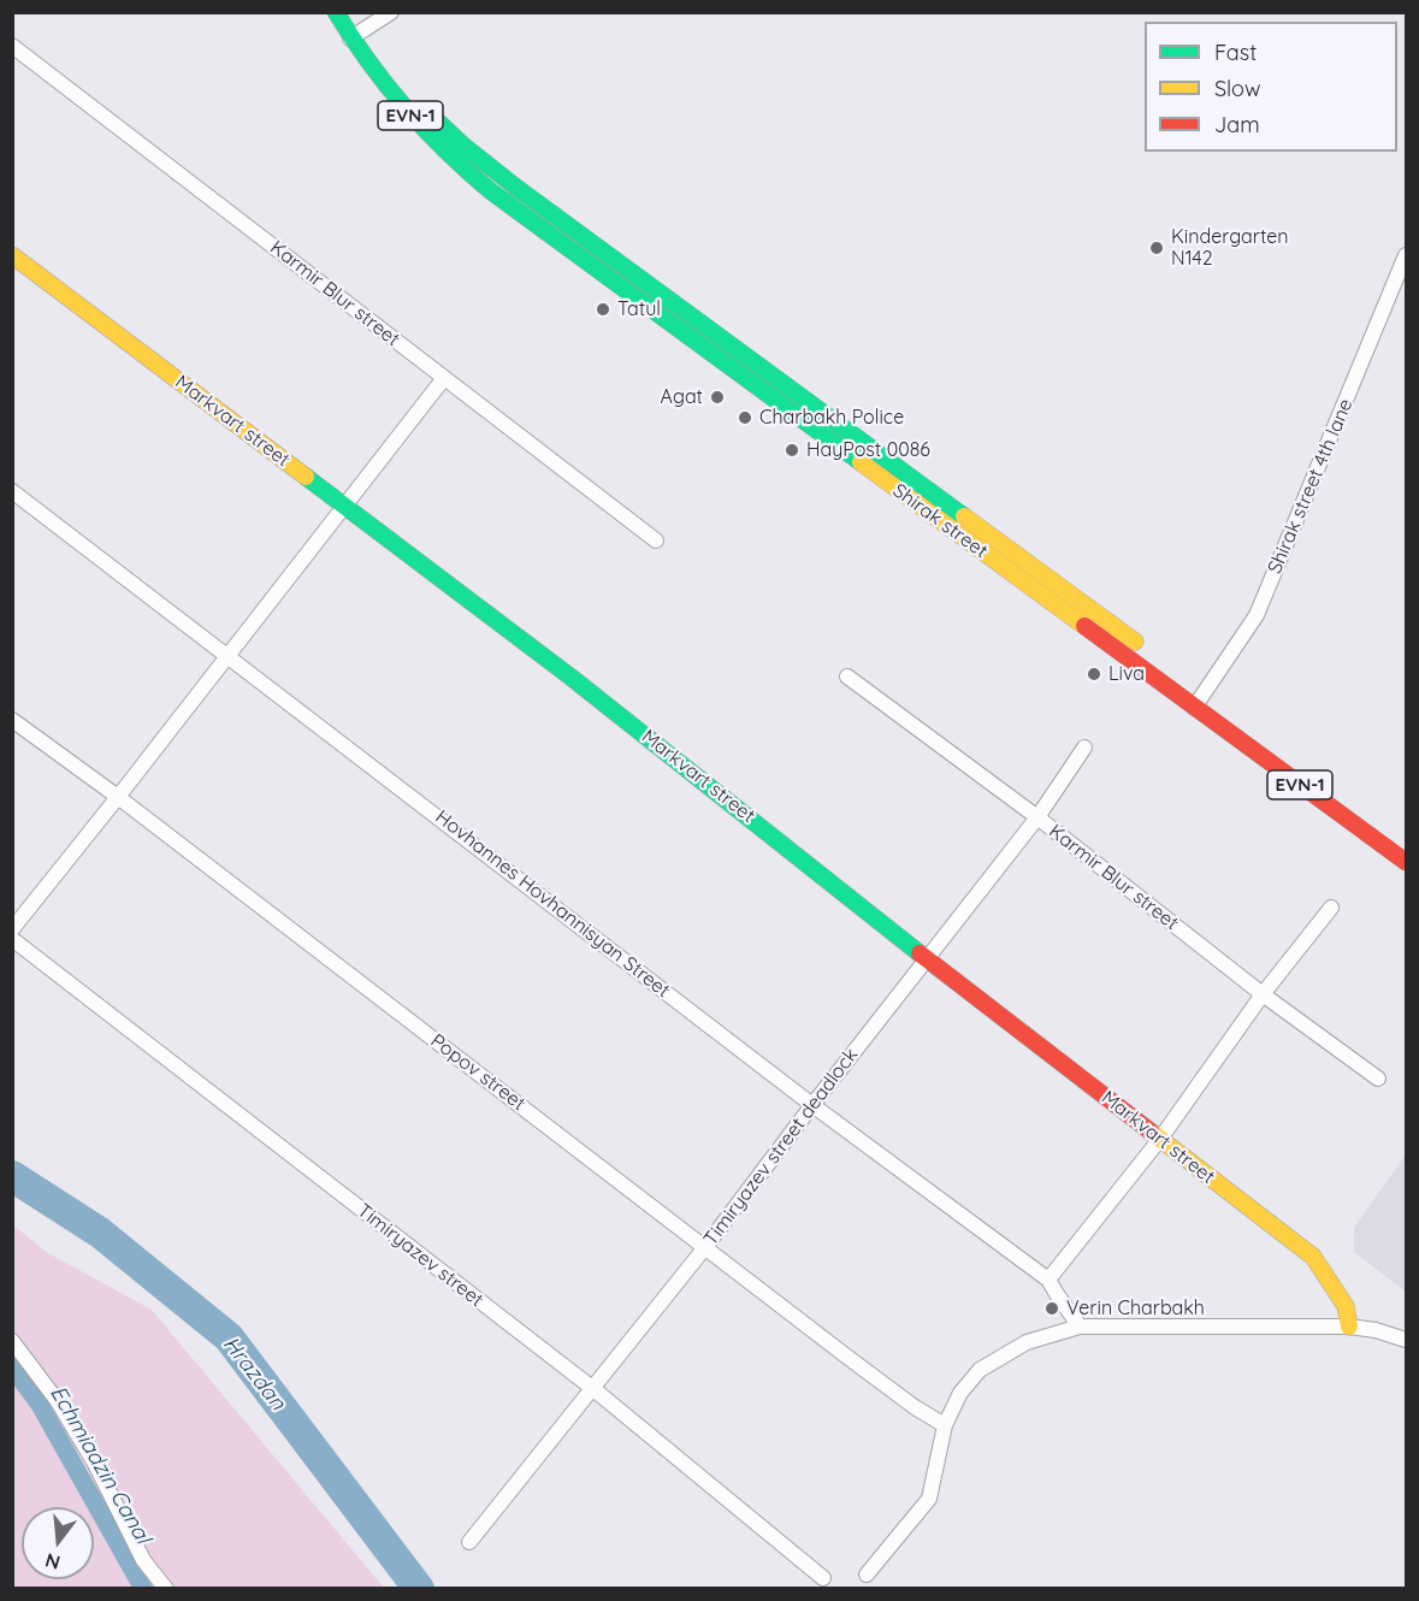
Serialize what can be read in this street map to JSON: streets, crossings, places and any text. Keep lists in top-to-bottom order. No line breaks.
{"streets":{"main road":["EVN-1","Markvart street","Shirak street"],"street":["Karmir Blur street","Shirak street 4th lane","Hovhannes Hovhannisyan Street","Popov street","Timiryazev street deadlock","Timiryazev street"]},"crossings":[["Karmir Blur street","Timiryazev street deadlock"],["Markvart street","Timiryazev street deadlock"],["Shirak street 4th lane","Shirak street"],["Hovhannes Hovhannisyan Street","Timiryazev street deadlock"],["Popov street","Timiryazev street deadlock"],["Timiryazev street deadlock","Timiryazev street"]],"water":["Hrazdan","Echmiadzin Canal"],"places":["Kindergarten N142","Tatul","Agat","Charbakh Police","HayPost 0086","Liva","Verin Charbakh"],"legend":["Fast","Slow","Jam"],"north":"bottom"}
